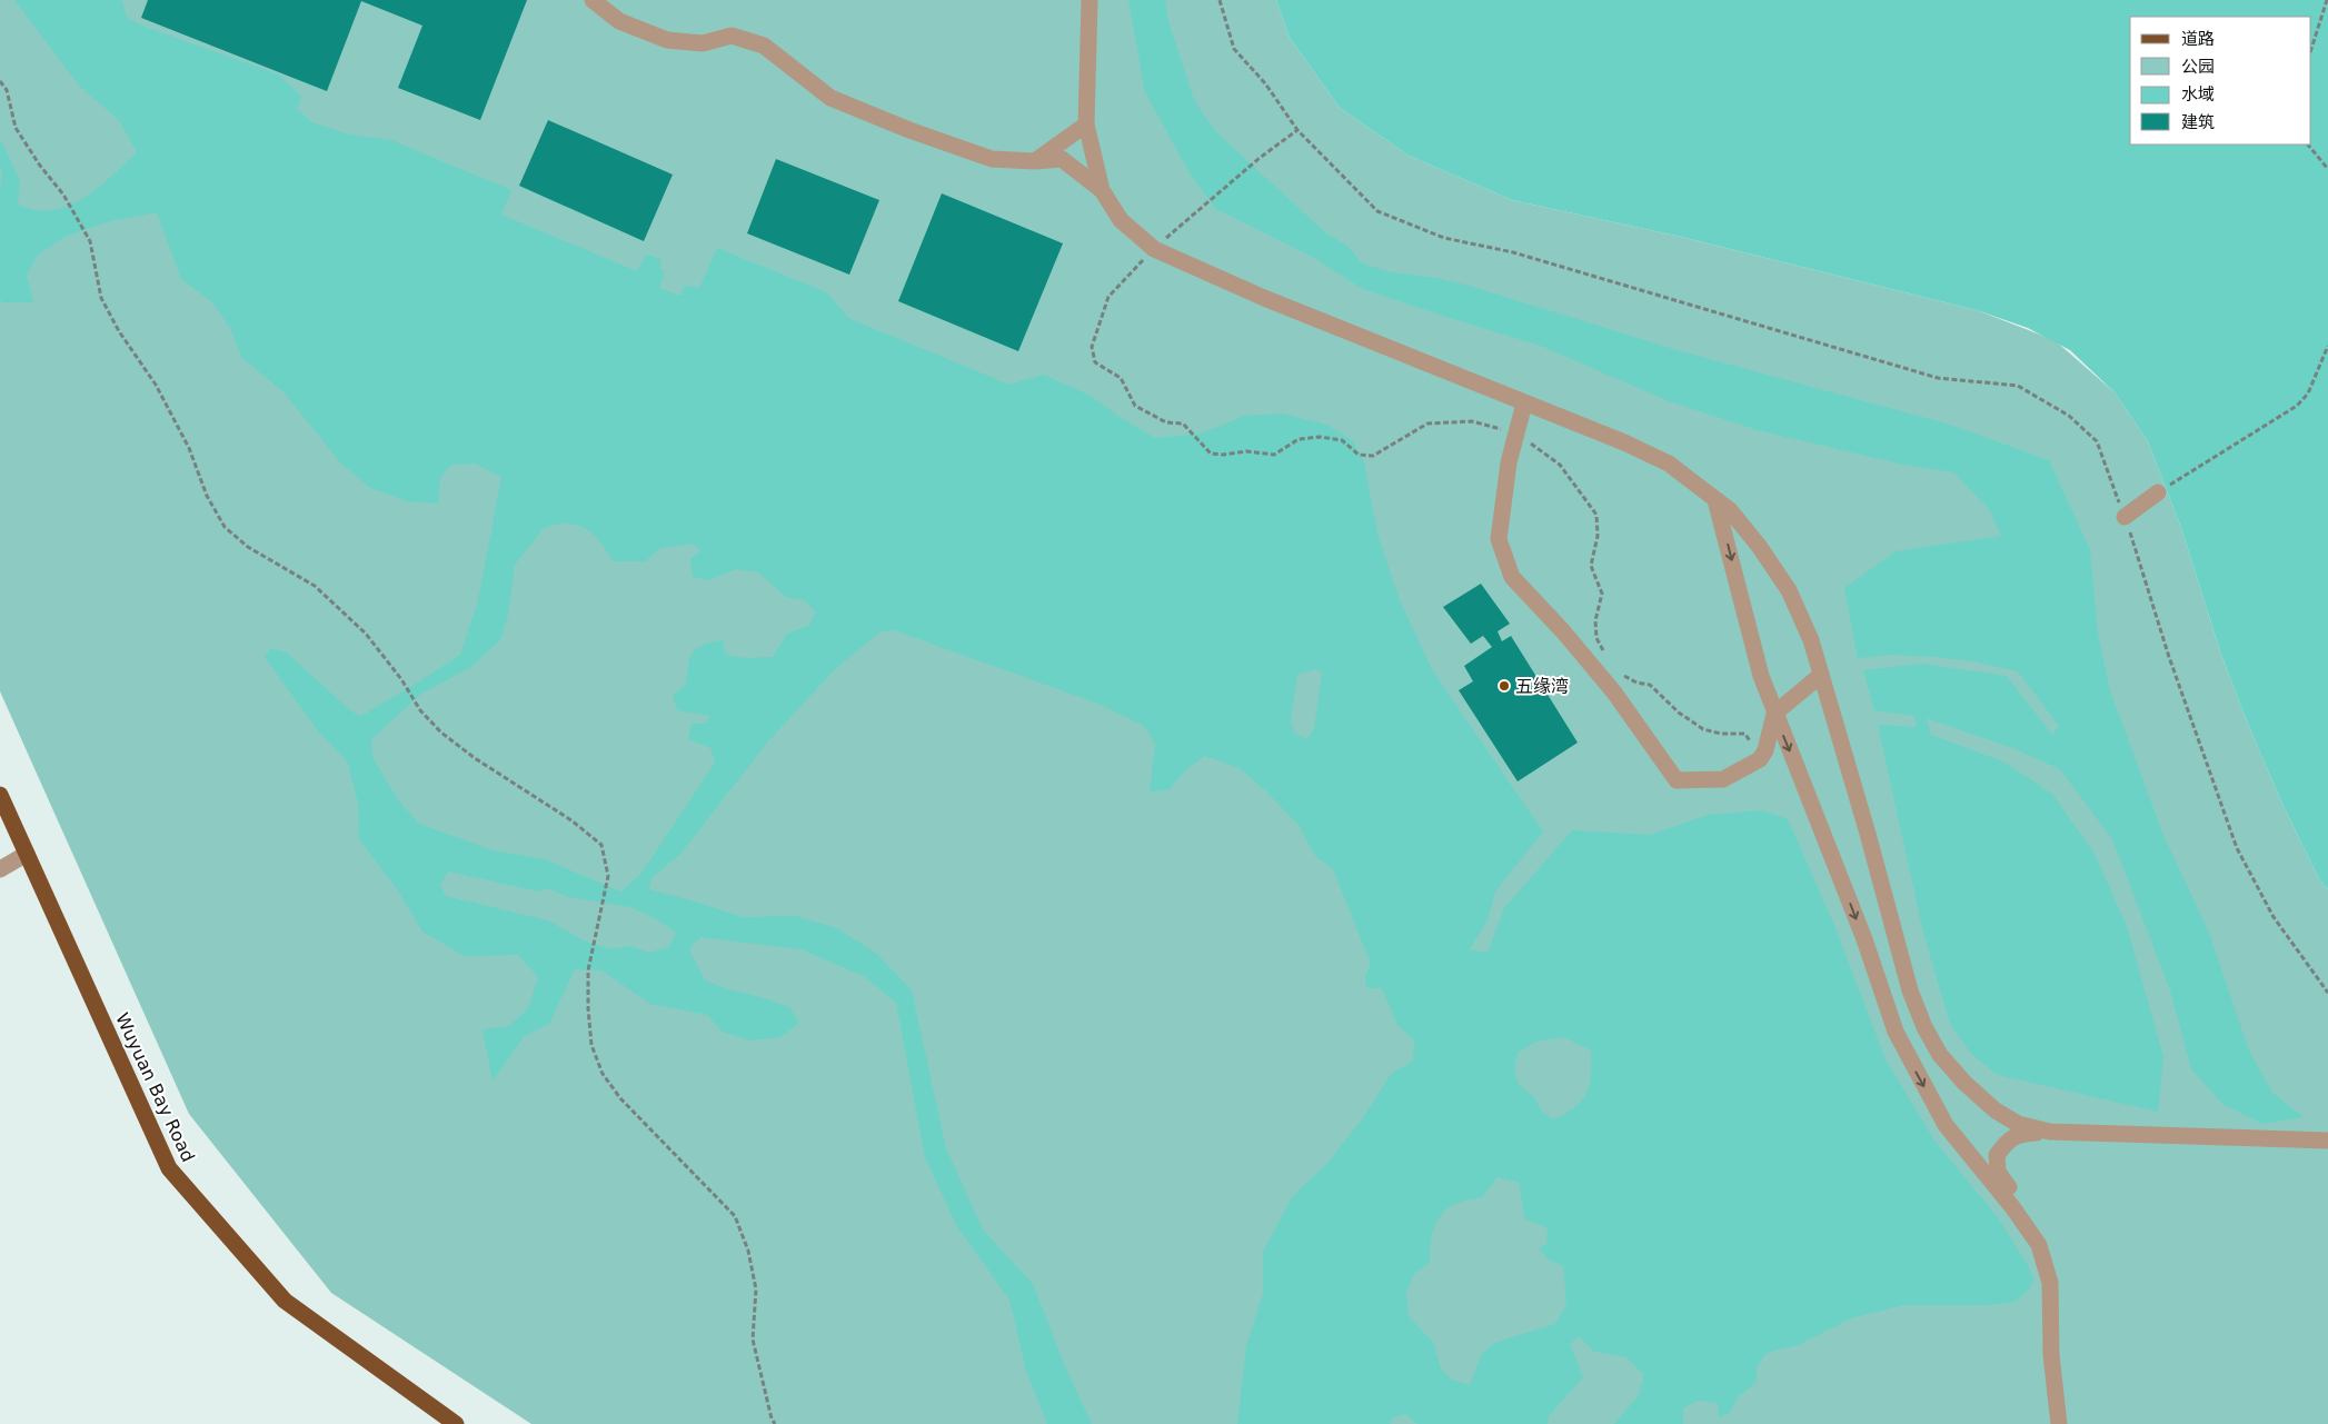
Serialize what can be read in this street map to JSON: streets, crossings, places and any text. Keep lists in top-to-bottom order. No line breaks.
{"streets":{"main road":["Wuyuan Bay Road"]},"places":["五缘湾"],"legend":["道路","公园","水域","建筑"]}
